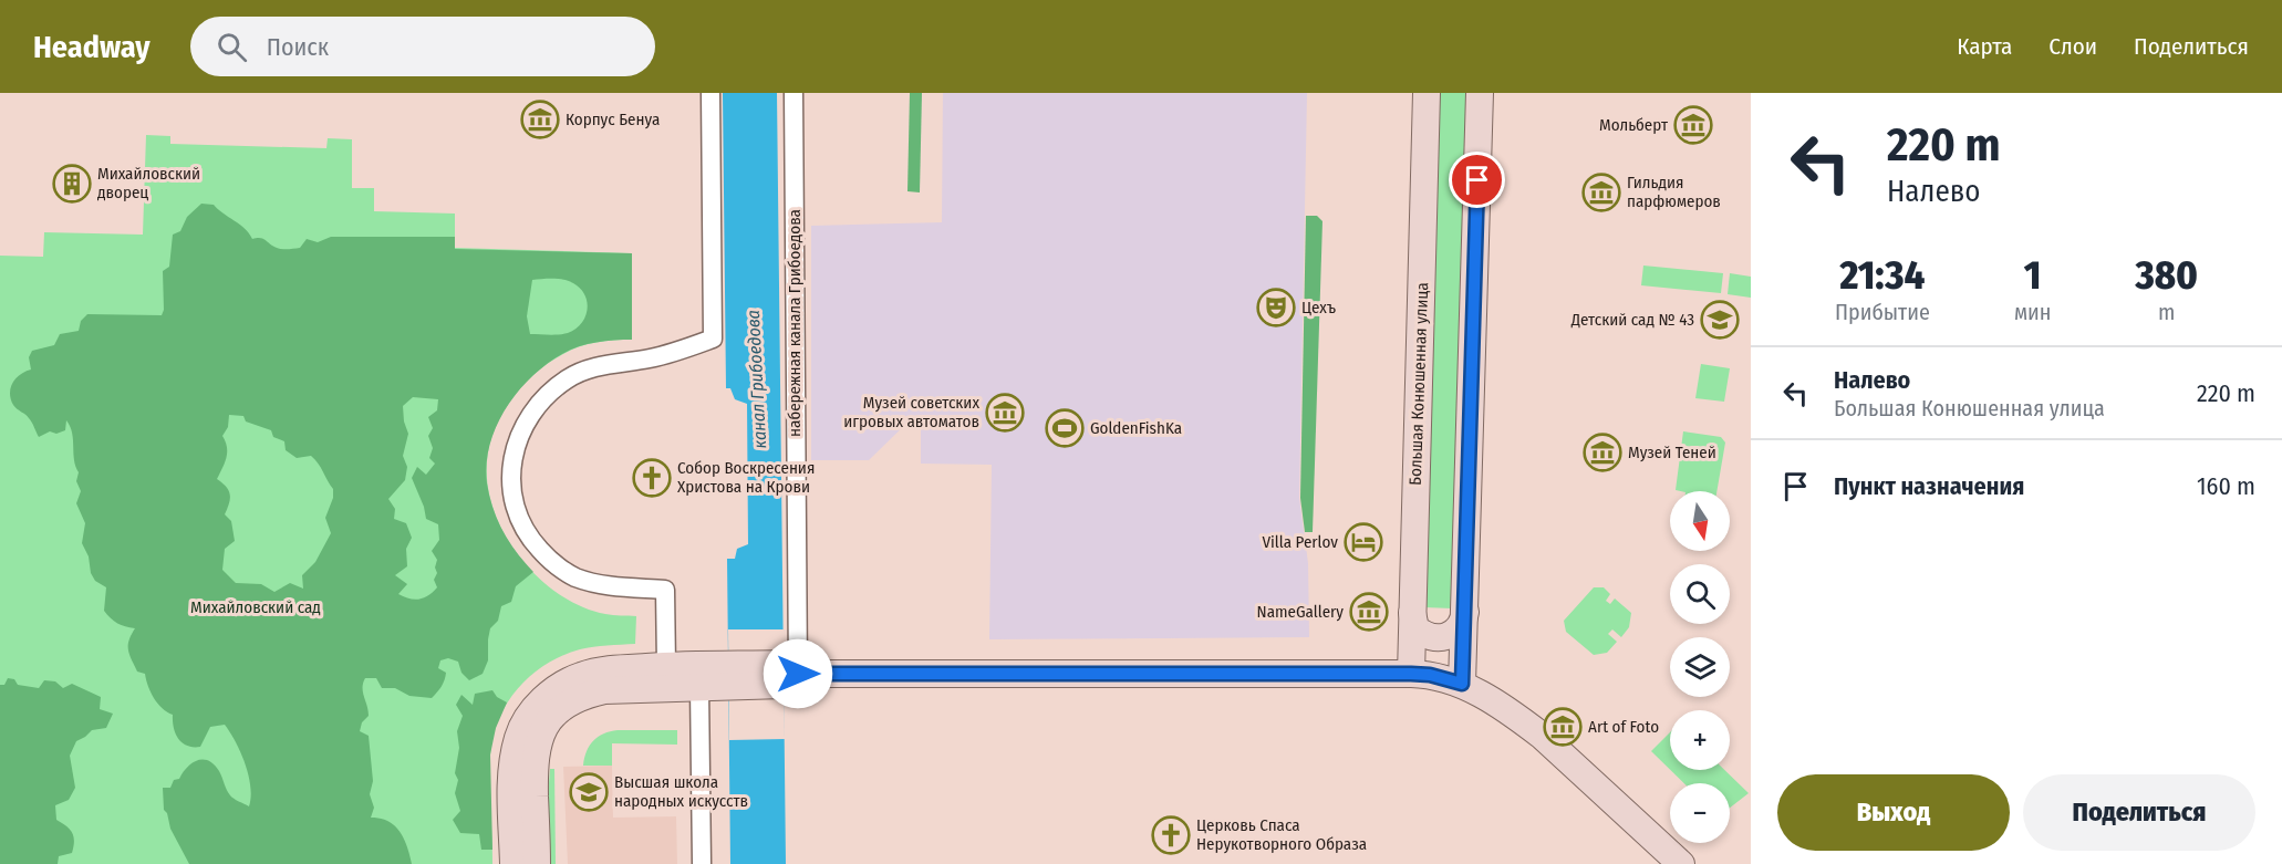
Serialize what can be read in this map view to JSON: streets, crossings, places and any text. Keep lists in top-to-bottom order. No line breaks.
{"streets":{"main road":["Большая Конюшенная улица"],"street":["набережная канала Грибоедова"]},"water":["канал Грибоедова"],"parks":["Михайловский сад"],"places":{"museum":["Корпус Бенуа","Мольберт","Гильдия парфюмеров","Музей советских игровых автоматов","Музей Теней","NameGallery","Art of Foto"],"building":["Михайловский дворец"],"theatre":["Цехъ"],"school or university":["Детский сад № 43","Высшая школа народных искусств"],"sports":["GoldenFishKa"],"church":["Собор Воскресения Христова на Крови","Церковь Спаса Нерукотворного Образа"],"hotel":["Villa Perlov"]},"north":"bottom","page":{"header":"Headway","search":"Поиск","nav":["Карта","Слои","Поделиться"],"turn":["220 m","Налево"],"eta":["21:34","Прибытие","1","мин","380","m"],"list":[{"name":"Налево","note":"Большая Конюшенная улица","value":"220 m"},{"name":"Пункт назначения","value":"160 m"}],"map_buttons":["+","−"],"buttons":["Выход","Поделиться"]}}
